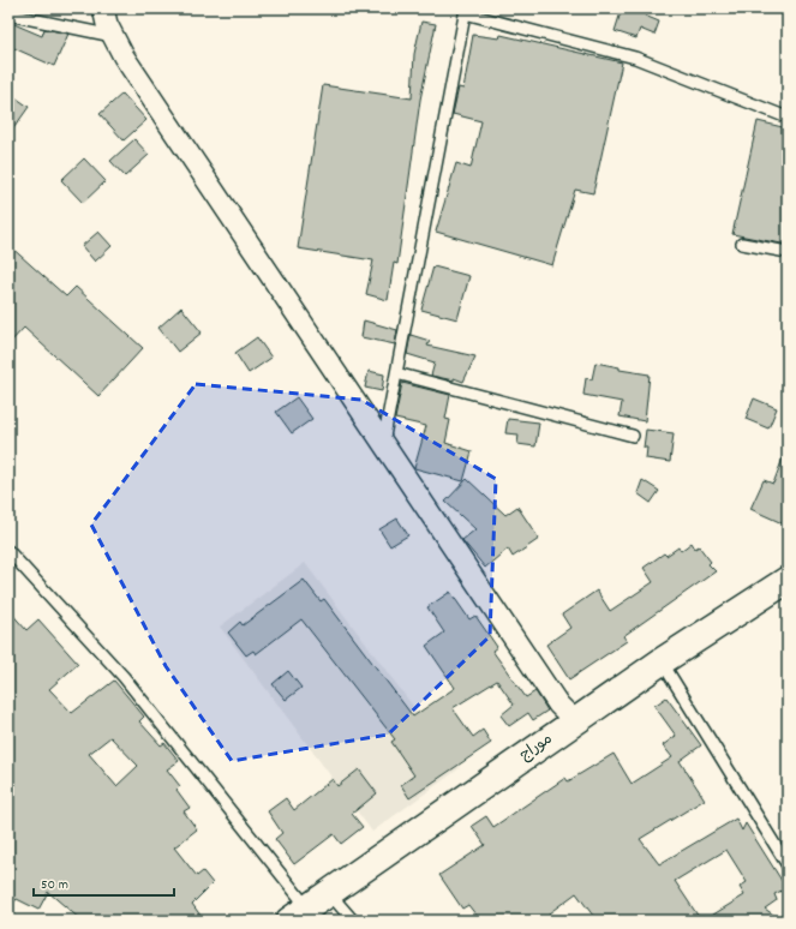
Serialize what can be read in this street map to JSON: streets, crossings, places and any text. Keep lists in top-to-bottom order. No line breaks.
{"streets":{"main road":["موراج"]},"scale_bar":"50 m"}
